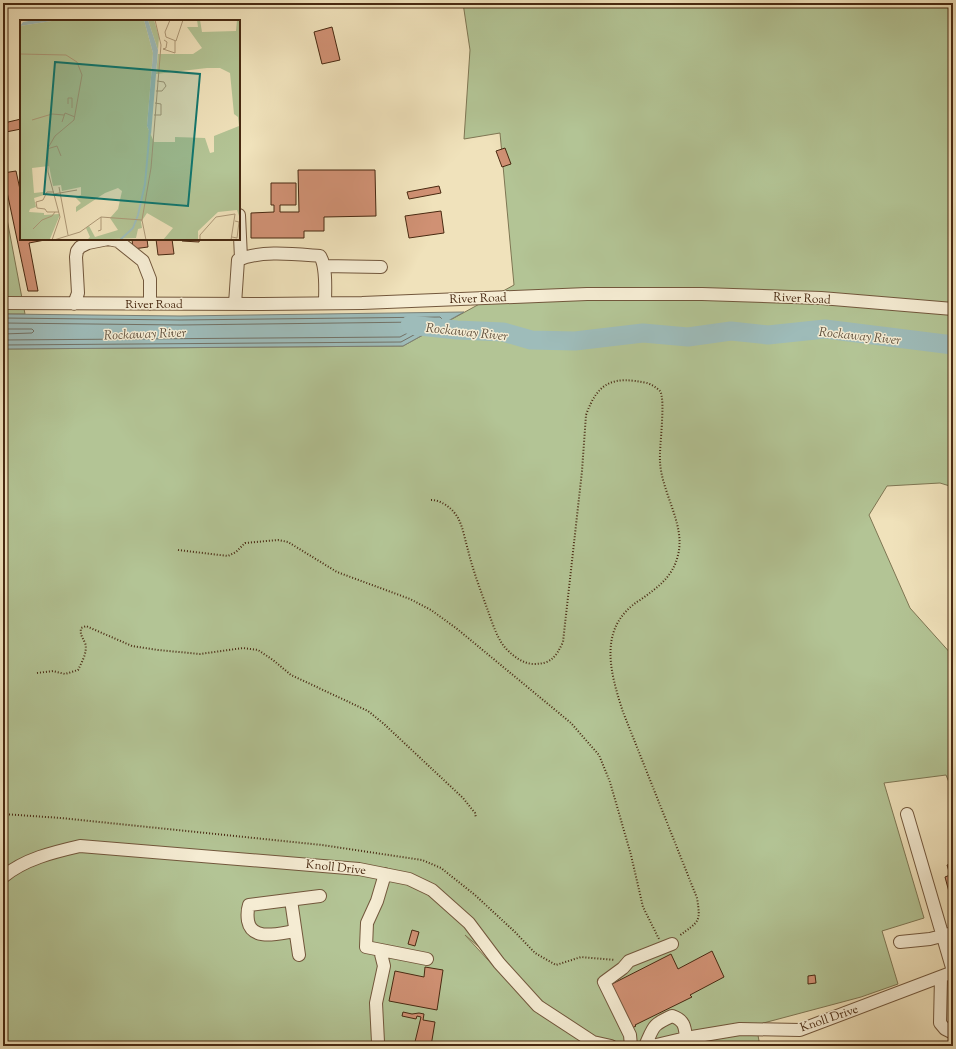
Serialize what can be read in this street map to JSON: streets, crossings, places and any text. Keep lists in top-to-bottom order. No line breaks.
{"streets":{"street":["River Road","Knoll Drive"]},"water":["Rockaway River"]}
